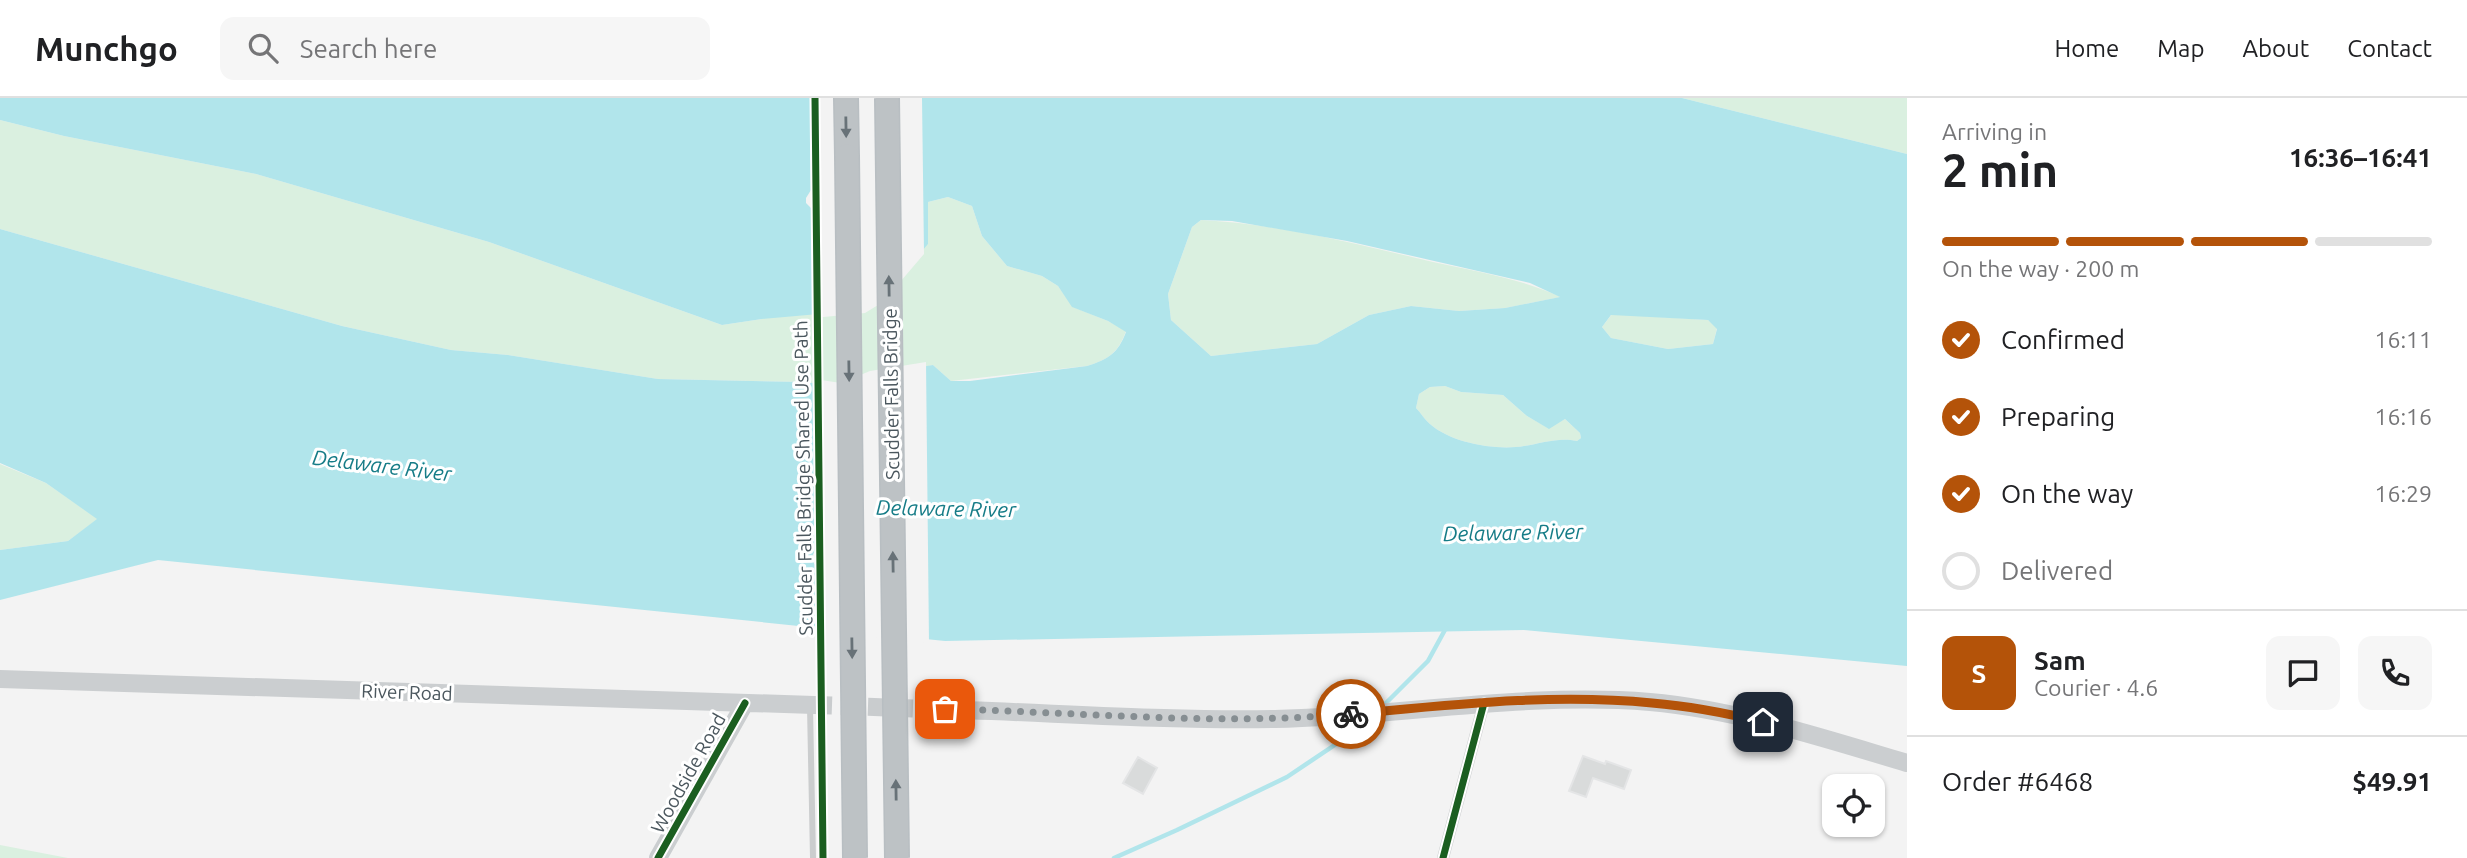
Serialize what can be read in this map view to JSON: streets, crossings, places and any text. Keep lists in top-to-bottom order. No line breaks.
{"streets":{"highway":["Scudder Falls Bridge"],"main road":["River Road","Woodside Road"],"cycle path":["Scudder Falls Bridge Shared Use Path"]},"crossings":[["River Road","Woodside Road"]],"water":["Delaware River"],"page":{"header":"Munchgo","search":"Search here","nav":["Home","Map","About","Contact"],"heading":["2 min","Arriving in","16:36–16:41"],"panel":["Sam","Courier · 4.6","Order #6468","$49.91"],"bar":"On the way · 200 m","list":[["Confirmed","16:11"],["Preparing","16:16"],["On the way","16:29"],"Delivered"],"round":"S"}}
